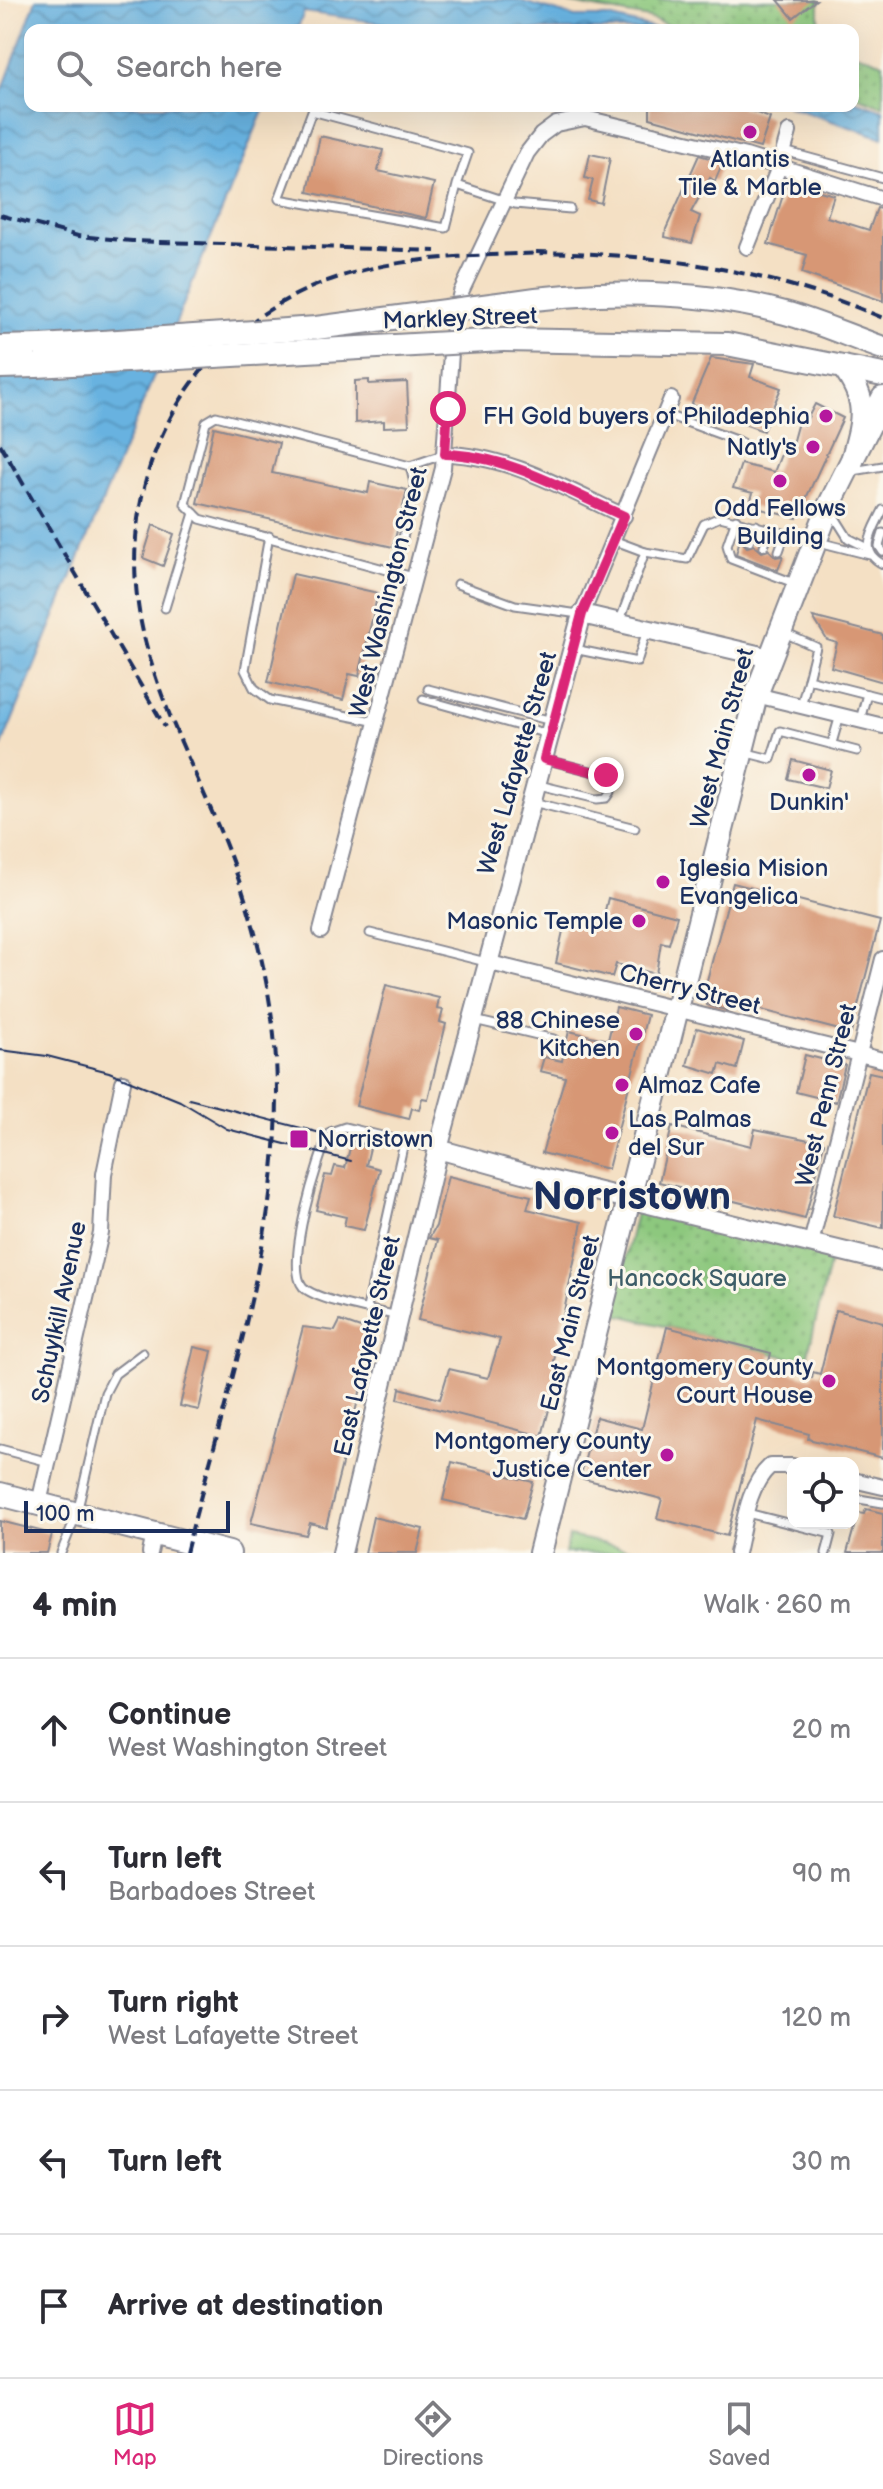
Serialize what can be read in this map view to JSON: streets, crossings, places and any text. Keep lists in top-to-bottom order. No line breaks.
{"streets":{"main road":["Markley Street","West Main Street","East Main Street"],"street":["West Washington Street","West Lafayette Street","Cherry Street","West Penn Street","Schuylkill Avenue","East Lafayette Street"]},"crossings":[["West Main Street","Cherry Street"],["West Main Street","East Main Street"],["West Lafayette Street","Cherry Street"],["West Lafayette Street","East Lafayette Street"],["Cherry Street","West Penn Street"]],"districts":["Norristown"],"parks":["Hancock Square"],"places":{"other":["Atlantis Tile & Marble","FH Gold buyers of Philadephia","Natly's","Odd Fellows Building","Dunkin'","Iglesia Mision Evangelica","Masonic Temple","88 Chinese Kitchen","Almaz Cafe","Las Palmas del Sur","Montgomery County Court House","Montgomery County Justice Center"],"transit":["Norristown"]},"scale_bar":"100 m","page":{"search":"Search here","scale":"100 m","heading":["4 min","Walk · 260 m"],"list":[["Continue","West Washington Street","20 m"],["Turn left","Barbadoes Street","90 m"],["Turn right","West Lafayette Street","120 m"],["Turn left","30 m"],"Arrive at destination"],"nav":["Map","Directions","Saved"]}}
